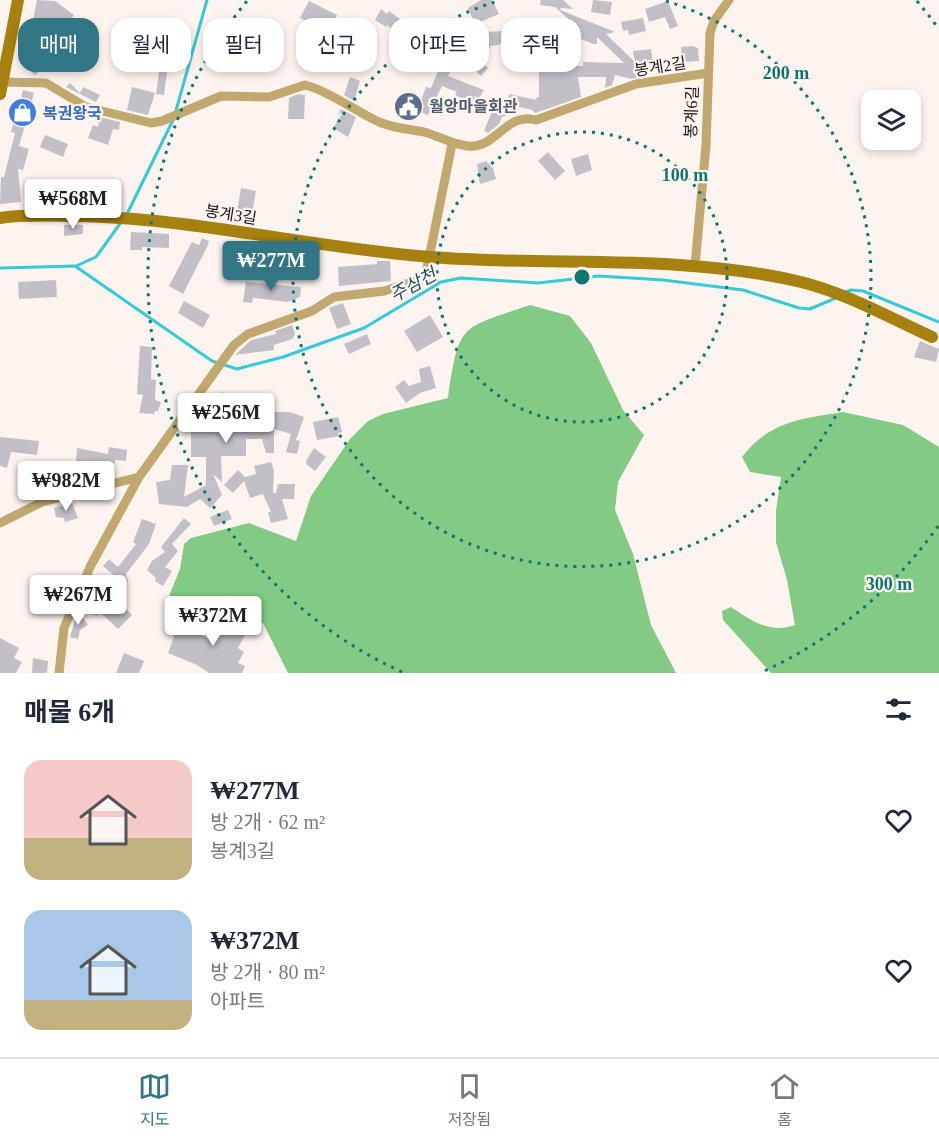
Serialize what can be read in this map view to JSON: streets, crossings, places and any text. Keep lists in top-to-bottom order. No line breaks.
{"streets":{"street":["봉계2길","봉계6길","봉계3길"]},"crossings":[["봉계2길","봉계6길"]],"water":["주삼천"],"places":{"public building":["월앙마을회관"],"shop":["복권왕국"]},"page":{"chip":["매매","월세","필터","신규","아파트","주택"],"price":["₩568M","₩277M","₩256M","₩982M","₩267M","₩372M"],"heading":"매물 6개","list":[{"name":"₩277M","note":"방 2개 · 62 m² · 봉계3길"},{"name":"₩372M","note":"방 2개 · 80 m² · 아파트"}],"tabs":["지도","저장됨","홈"]},"rings":["200 m","100 m","300 m"]}
